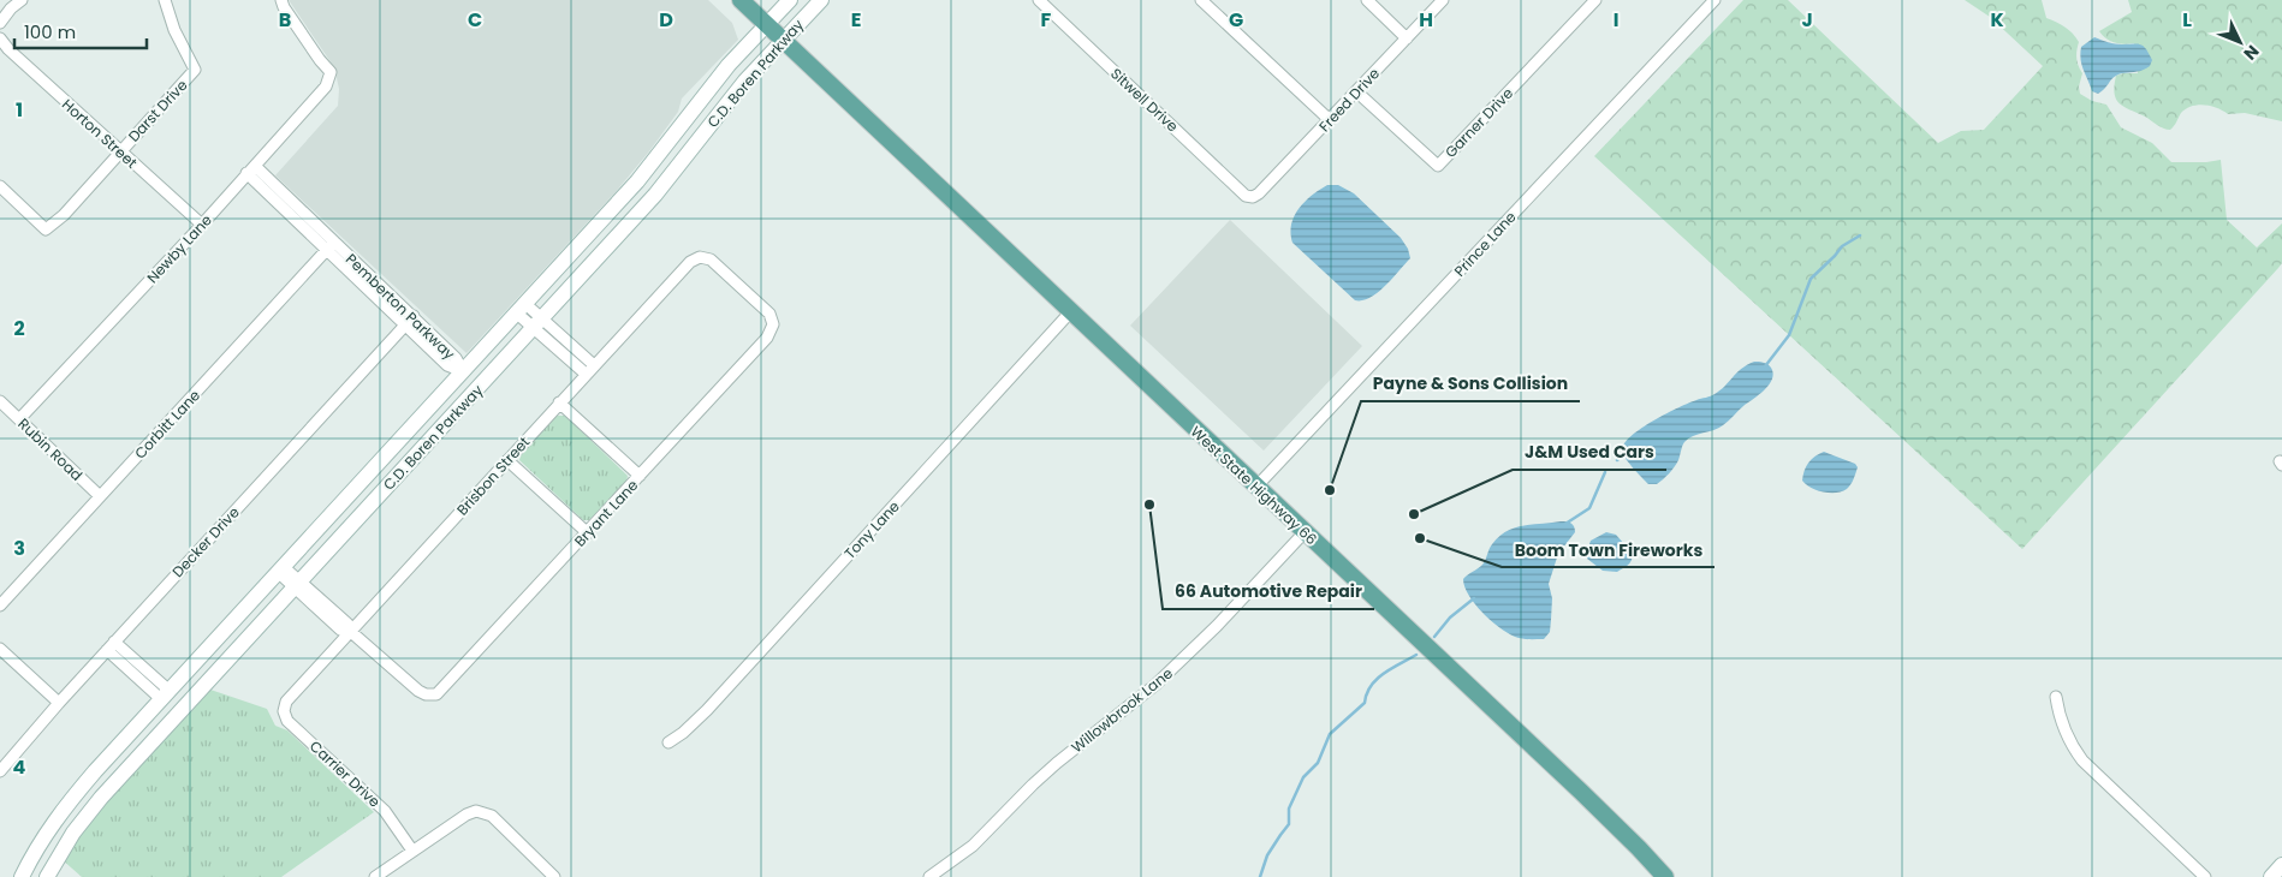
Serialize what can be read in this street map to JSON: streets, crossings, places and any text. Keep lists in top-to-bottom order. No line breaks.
{"streets":{"main road":["West State Highway 66"],"street":["C.D. Boren Parkway","Sitwell Drive","Freed Drive","Darst Drive","Garner Drive","Horton Street","Prince Lane","Newby Lane","Pemberton Parkway","Corbitt Lane","Rubin Road","Brisbon Street","Bryant Lane","Tony Lane","Decker Drive","Willowbrook Lane","Carrier Drive"]},"crossings":[["C.D. Boren Parkway","Pemberton Parkway"],["C.D. Boren Parkway","West State Highway 66"],["Sitwell Drive","Freed Drive"],["Freed Drive","Garner Drive"],["Darst Drive","Horton Street"],["Horton Street","Newby Lane"],["Prince Lane","West State Highway 66"],["Newby Lane","Pemberton Parkway"],["Newby Lane","Rubin Road"],["Pemberton Parkway","Corbitt Lane"],["Pemberton Parkway","Decker Drive"],["Corbitt Lane","Rubin Road"],["Brisbon Street","Bryant Lane"],["Brisbon Street","Carrier Drive"],["West State Highway 66","Tony Lane"],["West State Highway 66","Willowbrook Lane"]],"places":["Payne & Sons Collision","66 Automotive Repair","J&M Used Cars","Boom Town Fireworks"],"scale_bar":"100 m","north":"bottom right","grid":{"columns":["B","C","D","E","F","G","H","I","J","K","L"],"rows":["1","2","3","4"]}}
